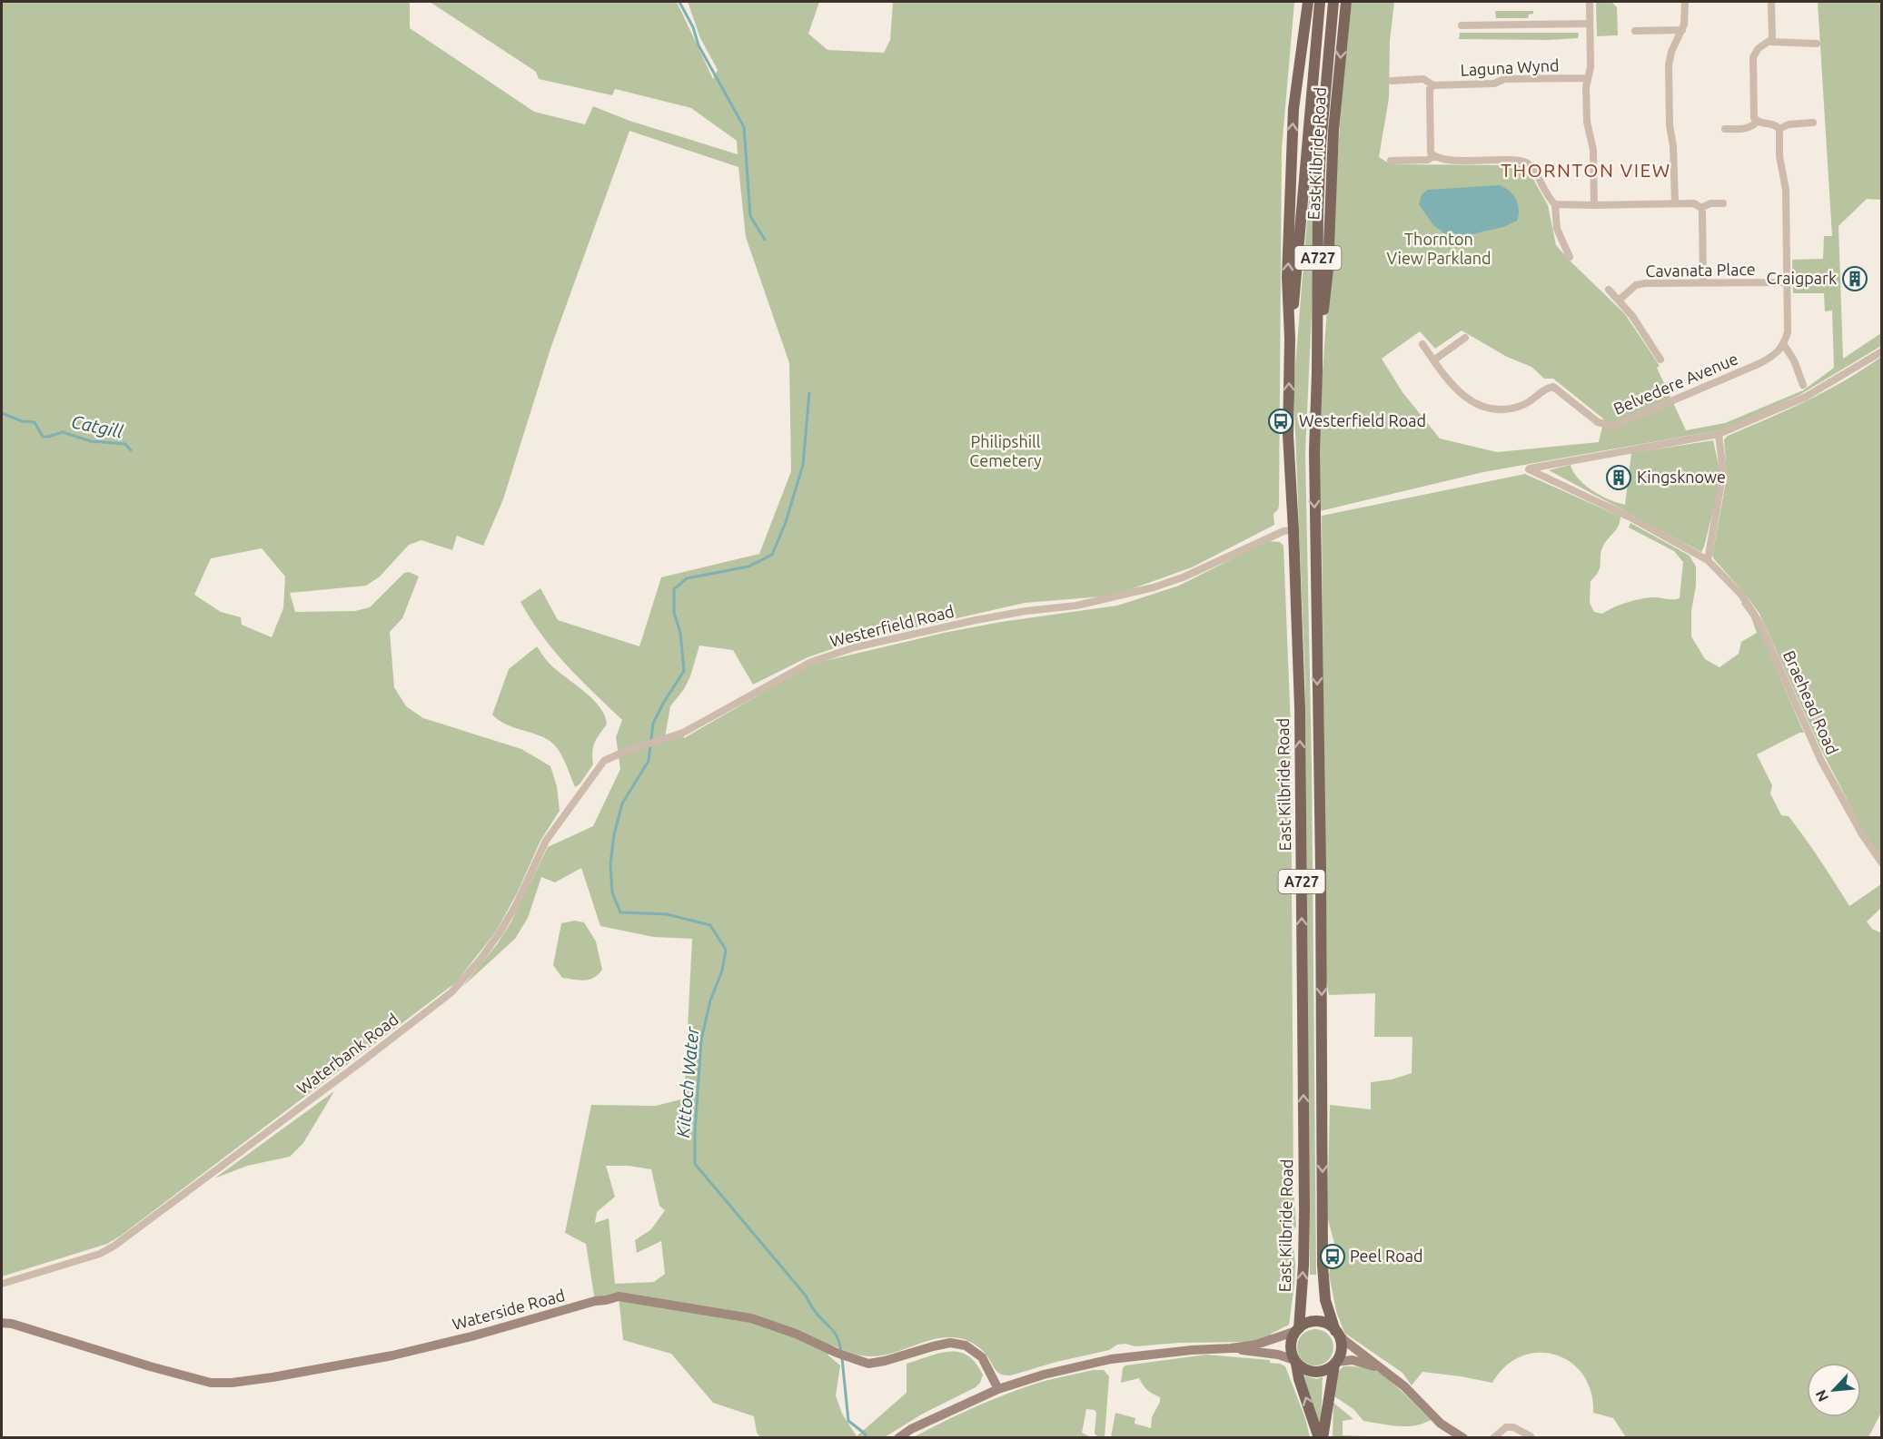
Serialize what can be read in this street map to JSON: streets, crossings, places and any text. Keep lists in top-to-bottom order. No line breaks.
{"streets":{"main road":["East Kilbride Road","A727"],"street":["Laguna Wynd","Cavanata Place","Belvedere Avenue","Westerfield Road","Braehead Road","Waterbank Road","Waterside Road"]},"crossings":[["East Kilbride Road","Westerfield Road"],["Westerfield Road","Waterbank Road"]],"districts":["THORNTON VIEW"],"water":["Catgill","Kittoch Water"],"parks":["Thornton View Parkland","Philipshill Cemetery"],"places":{"building":["Craigpark","Kingsknowe"],"bus stop":["Westerfield Road","Peel Road"]},"north":"bottom left"}
